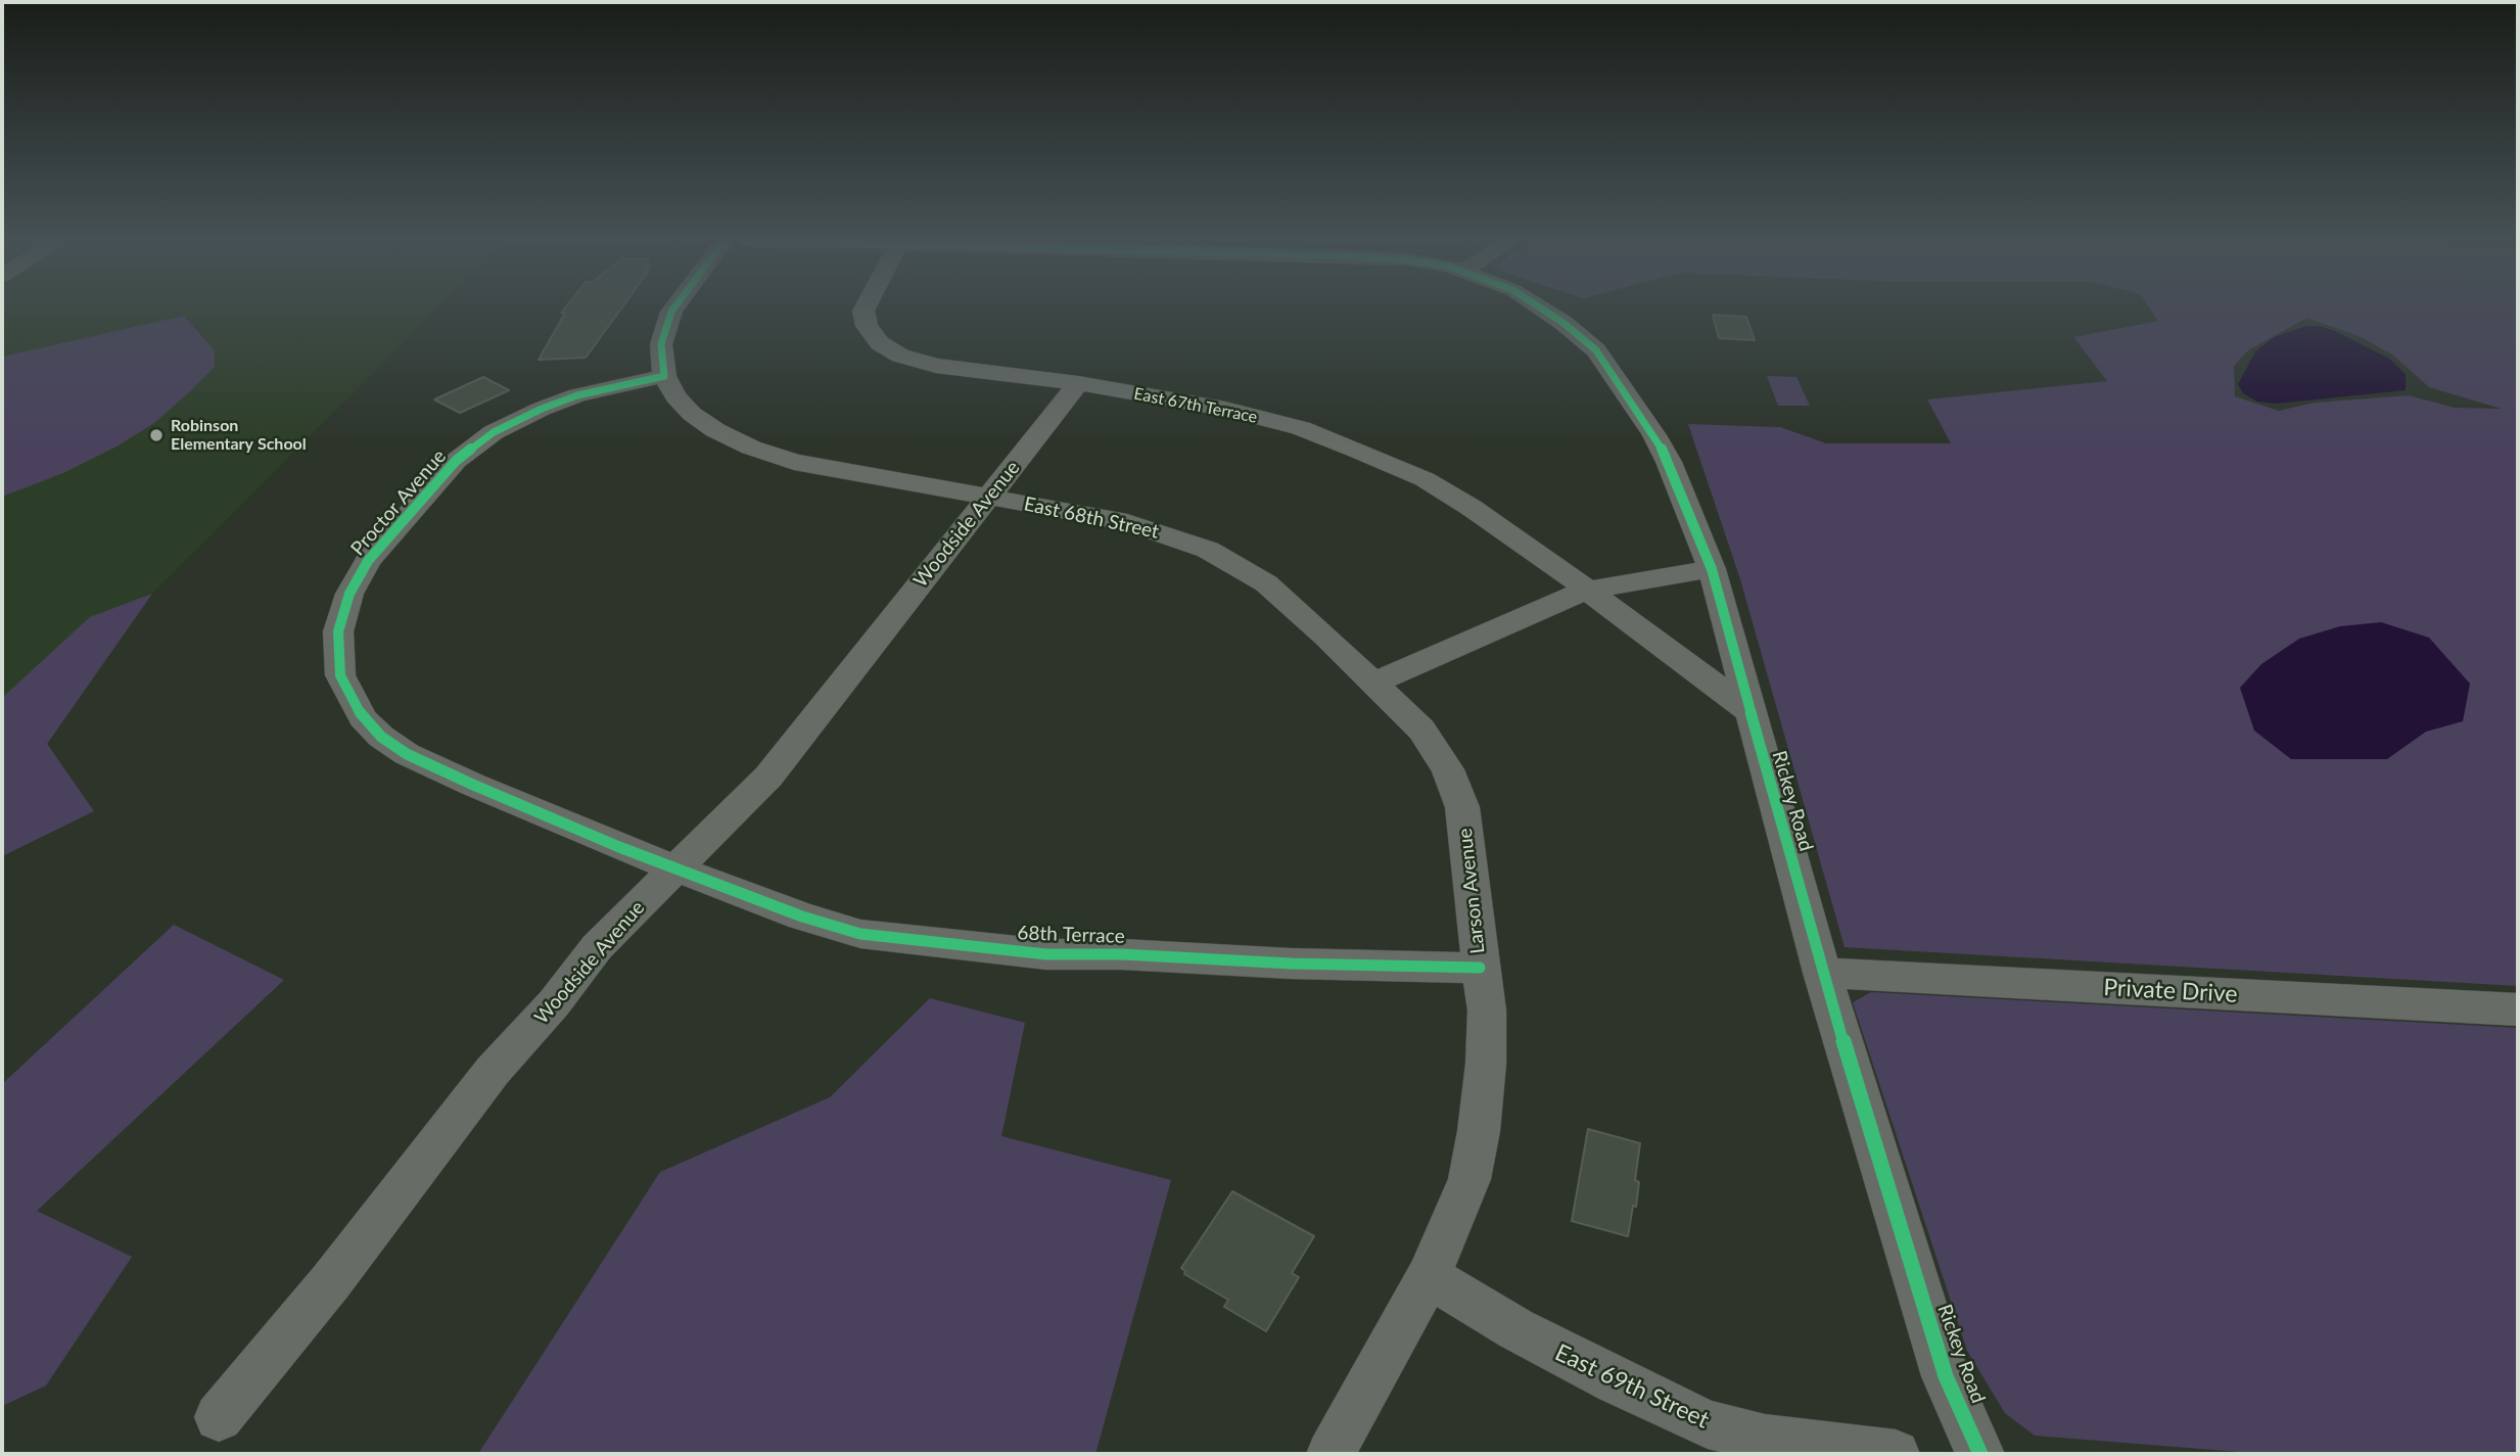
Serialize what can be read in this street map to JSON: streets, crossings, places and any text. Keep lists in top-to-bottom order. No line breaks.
{"streets":{"street":["East 67th Terrace","Proctor Avenue","East 68th Street","Woodside Avenue","Rickey Road","Larson Avenue","68th Terrace","Private Drive","East 69th Street"]},"crossings":[["East 67th Terrace","Woodside Avenue"],["East 67th Terrace","Rickey Road"],["Proctor Avenue","East 68th Street"],["Proctor Avenue","Woodside Avenue"],["Proctor Avenue","68th Terrace"],["East 68th Street","Woodside Avenue"],["East 68th Street","Larson Avenue"],["Woodside Avenue","68th Terrace"],["Rickey Road","Private Drive"],["Larson Avenue","68th Terrace"],["Larson Avenue","East 69th Street"]],"places":["Robinson Elementary School"]}
